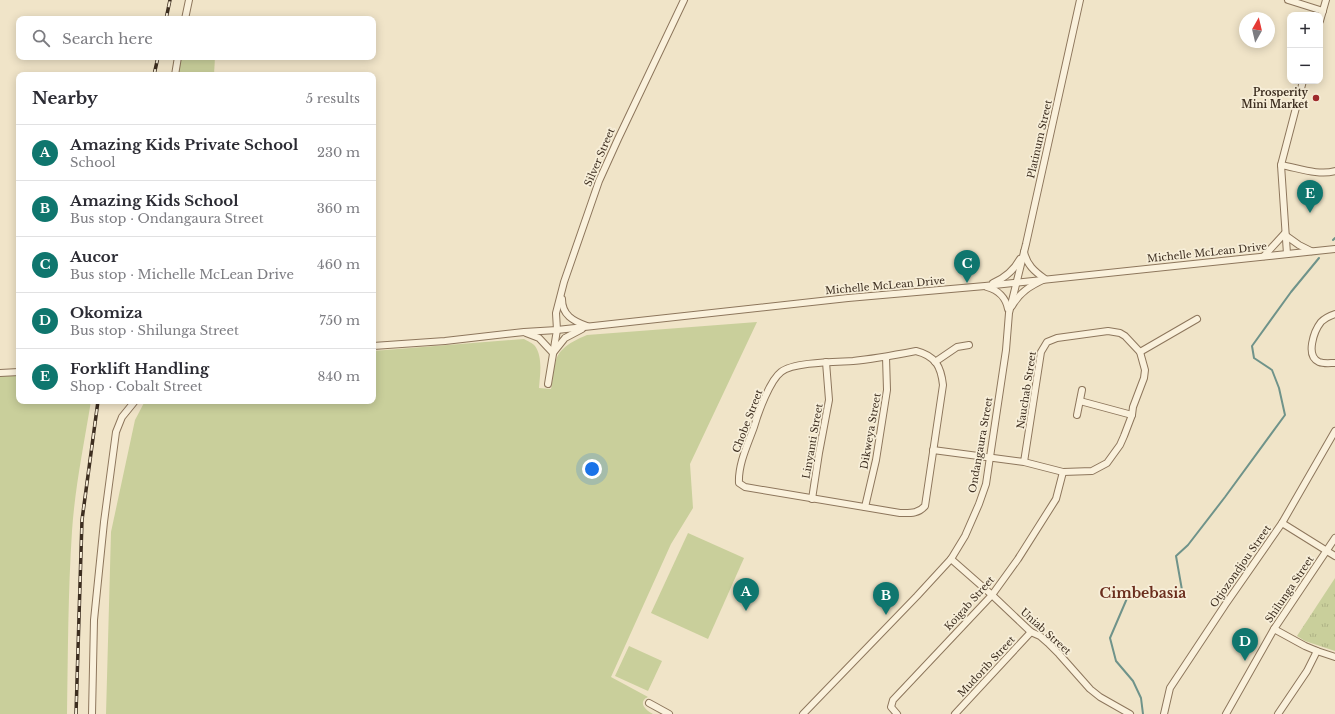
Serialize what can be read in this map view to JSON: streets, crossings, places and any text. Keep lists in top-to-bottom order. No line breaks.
{"streets":{"street":["Platinum Street","Silver Street","Michelle McLean Drive","Nauchab Street","Chobe Street","Dikweya Street","Linyanti Street","Ondangaura Street","Otjozondjou Street","Shilunga Street","Koigab Street","Uniab Street","Mudorib Street"]},"crossings":[["Platinum Street","Michelle McLean Drive"],["Platinum Street","Ondangaura Street"],["Silver Street","Michelle McLean Drive"],["Michelle McLean Drive","Ondangaura Street"],["Nauchab Street","Ondangaura Street"],["Nauchab Street","Koigab Street"],["Chobe Street","Dikweya Street"],["Chobe Street","Linyanti Street"],["Ondangaura Street","Uniab Street"],["Koigab Street","Uniab Street"],["Uniab Street","Mudorib Street"]],"districts":["Cimbebasia"],"places":["Prosperity Mini Market"],"north":"top","page":{"map_buttons":["+","−"],"search":"Search here","heading":["Nearby","5 results"],"list":[{"mark":"A","name":"Amazing Kids Private School","note":"School","value":"230 m"},{"mark":"B","name":"Amazing Kids School","note":"Bus stop · Ondangaura Street","value":"360 m"},{"mark":"C","name":"Aucor","note":"Bus stop · Michelle McLean Drive","value":"460 m"},{"mark":"D","name":"Okomiza","note":"Bus stop · Shilunga Street","value":"750 m"},{"mark":"E","name":"Forklift Handling","note":"Shop · Cobalt Street","value":"840 m"}],"pins":["E","C","A","B","D"]}}
